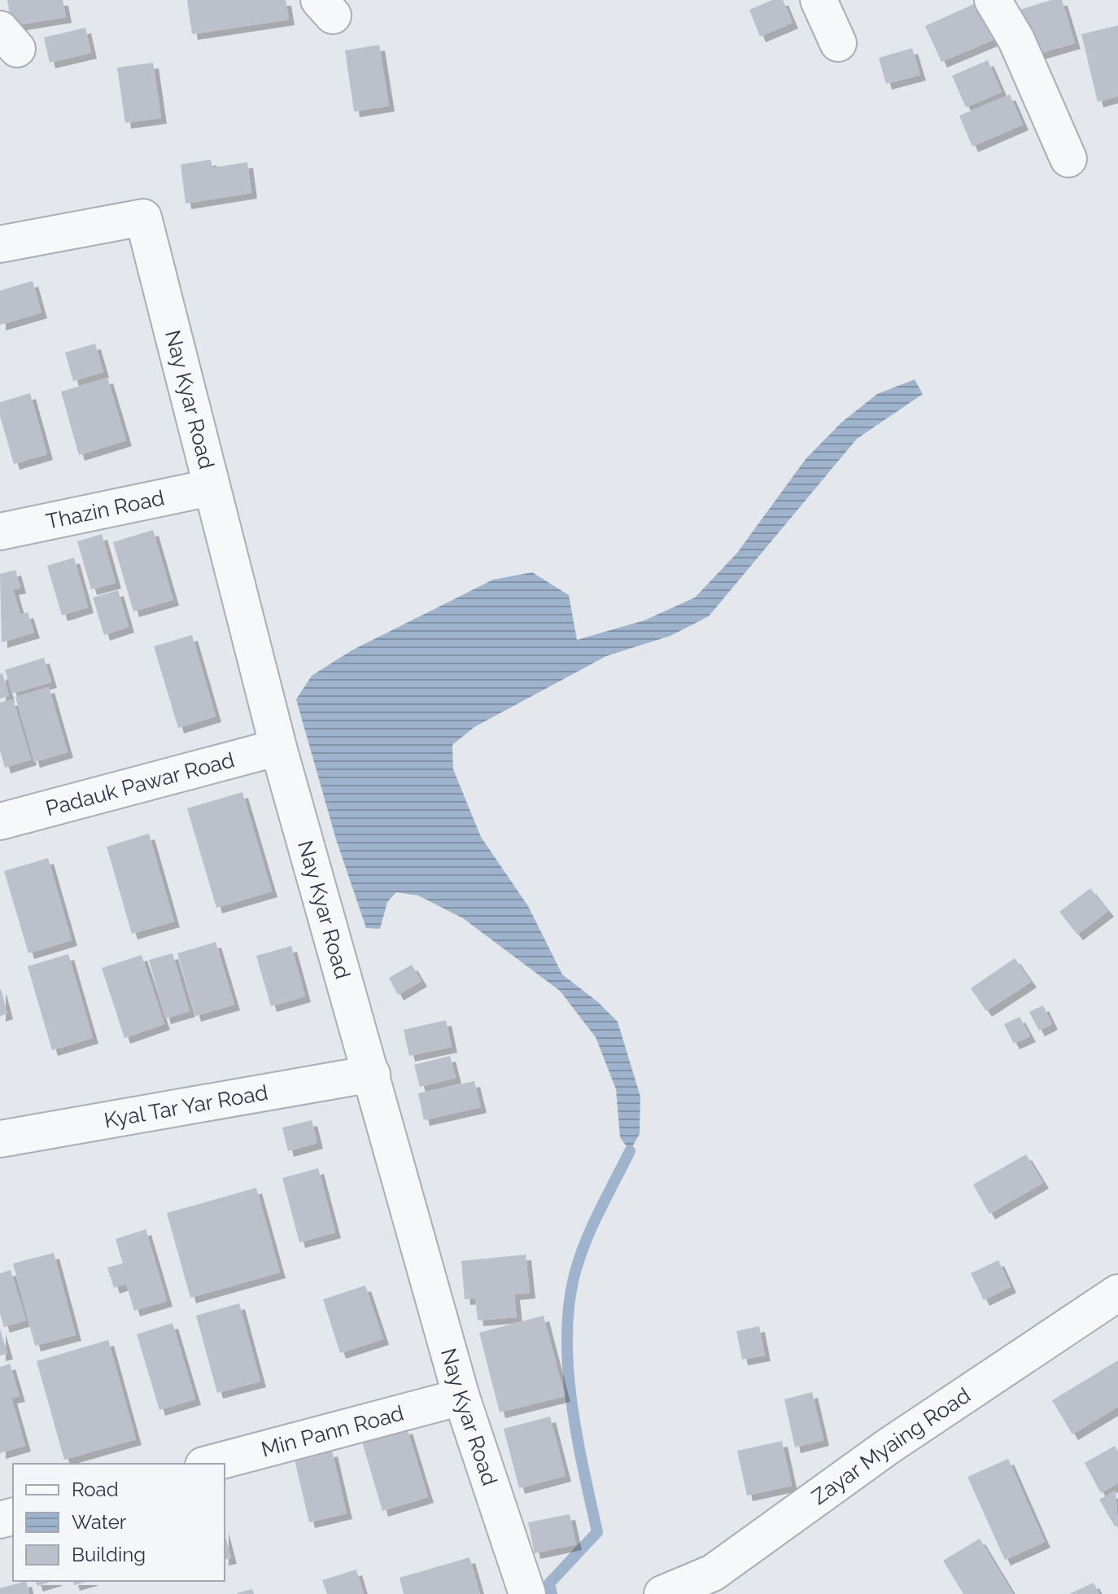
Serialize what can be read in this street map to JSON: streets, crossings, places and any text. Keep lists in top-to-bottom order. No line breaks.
{"streets":{"street":["Nay Kyar Road","Thazin Road","Padauk Pawar Road","Kyal Tar Yar Road","Min Pann Road","Zayar Myaing Road"]},"crossings":[["Nay Kyar Road","Thazin Road"],["Nay Kyar Road","Padauk Pawar Road"],["Nay Kyar Road","Kyal Tar Yar Road"],["Nay Kyar Road","Min Pann Road"]],"legend":["Road","Water","Building"]}
